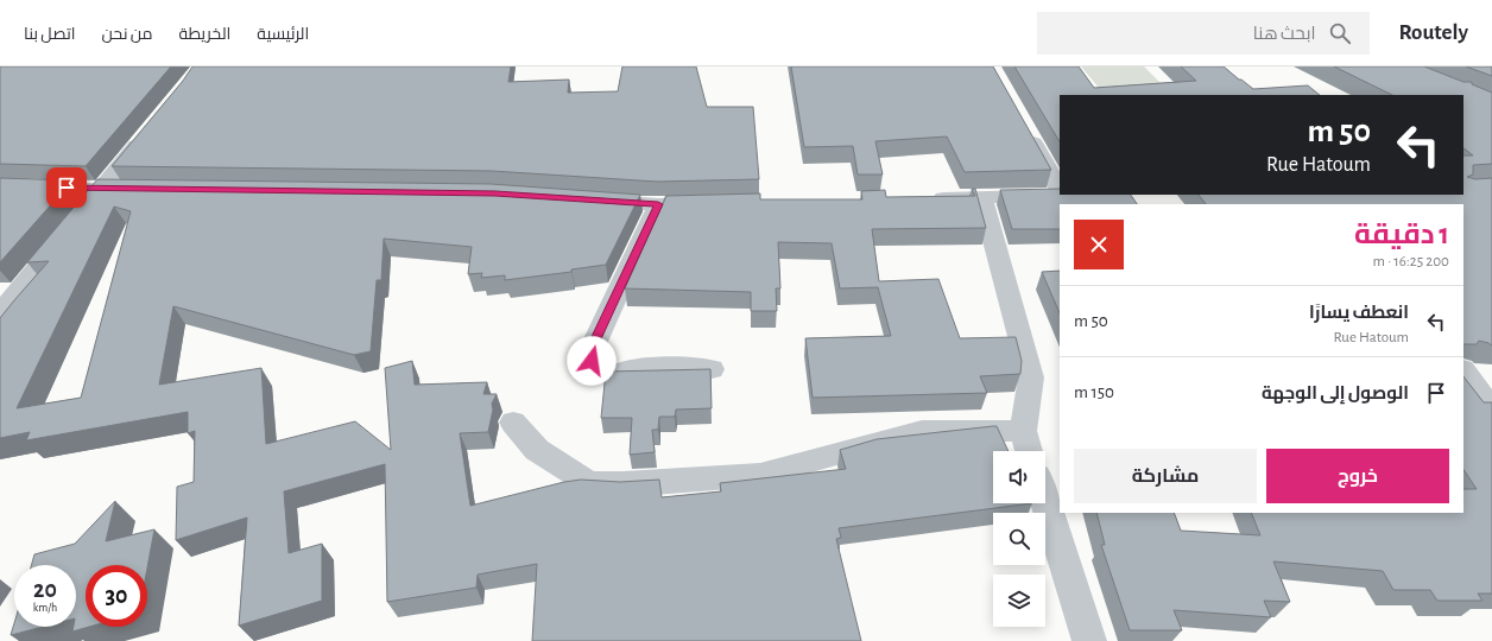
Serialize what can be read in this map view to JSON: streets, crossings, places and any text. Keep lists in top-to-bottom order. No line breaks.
{"page":{"header":"Routely","search":"ابحث هنا","nav":["الرئيسية","الخريطة","من نحن","اتصل بنا"],"turn":["50 m","Rue Hatoum"],"heading":["1 دقيقة","200 m · 16:25"],"list":[{"name":"انعطف يسارًا","note":"Rue Hatoum","value":"50 m"},{"name":"الوصول إلى الوجهة","value":"150 m"}],"buttons":["خروج","مشاركة"],"speed":"20 km/h","limit":"30"}}
